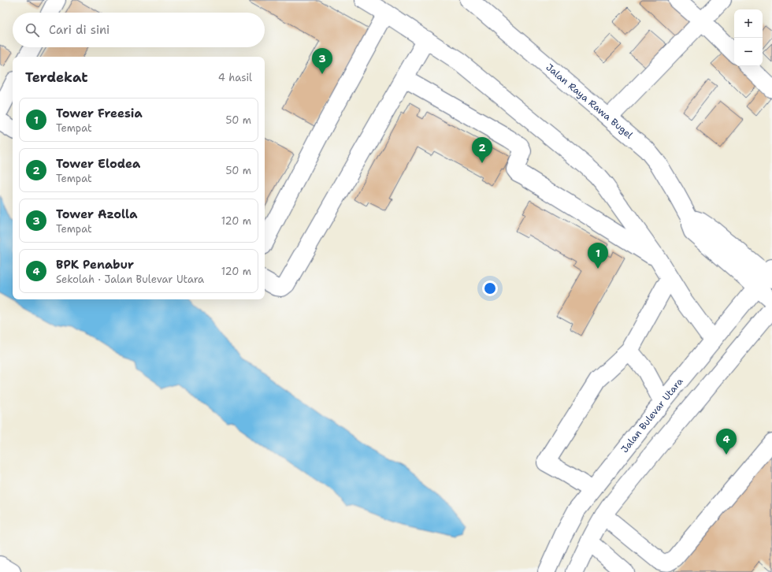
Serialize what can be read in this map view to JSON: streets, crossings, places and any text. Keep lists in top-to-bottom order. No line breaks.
{"streets":{"street":["Jalan Raya Rawa Bugel","Jalan Bulevar Utara"]},"crossings":[["Jalan Raya Rawa Bugel","Jalan Bulevar Utara"]],"page":{"map_buttons":["+","−"],"search":"Cari di sini","pins":["3","2","1","4"],"heading":["Terdekat","4 hasil"],"list":[{"mark":"1","name":"Tower Freesia","note":"Tempat","value":"50 m"},{"mark":"2","name":"Tower Elodea","note":"Tempat","value":"50 m"},{"mark":"3","name":"Tower Azolla","note":"Tempat","value":"120 m"},{"mark":"4","name":"BPK Penabur","note":"Sekolah · Jalan Bulevar Utara","value":"120 m"}]}}
